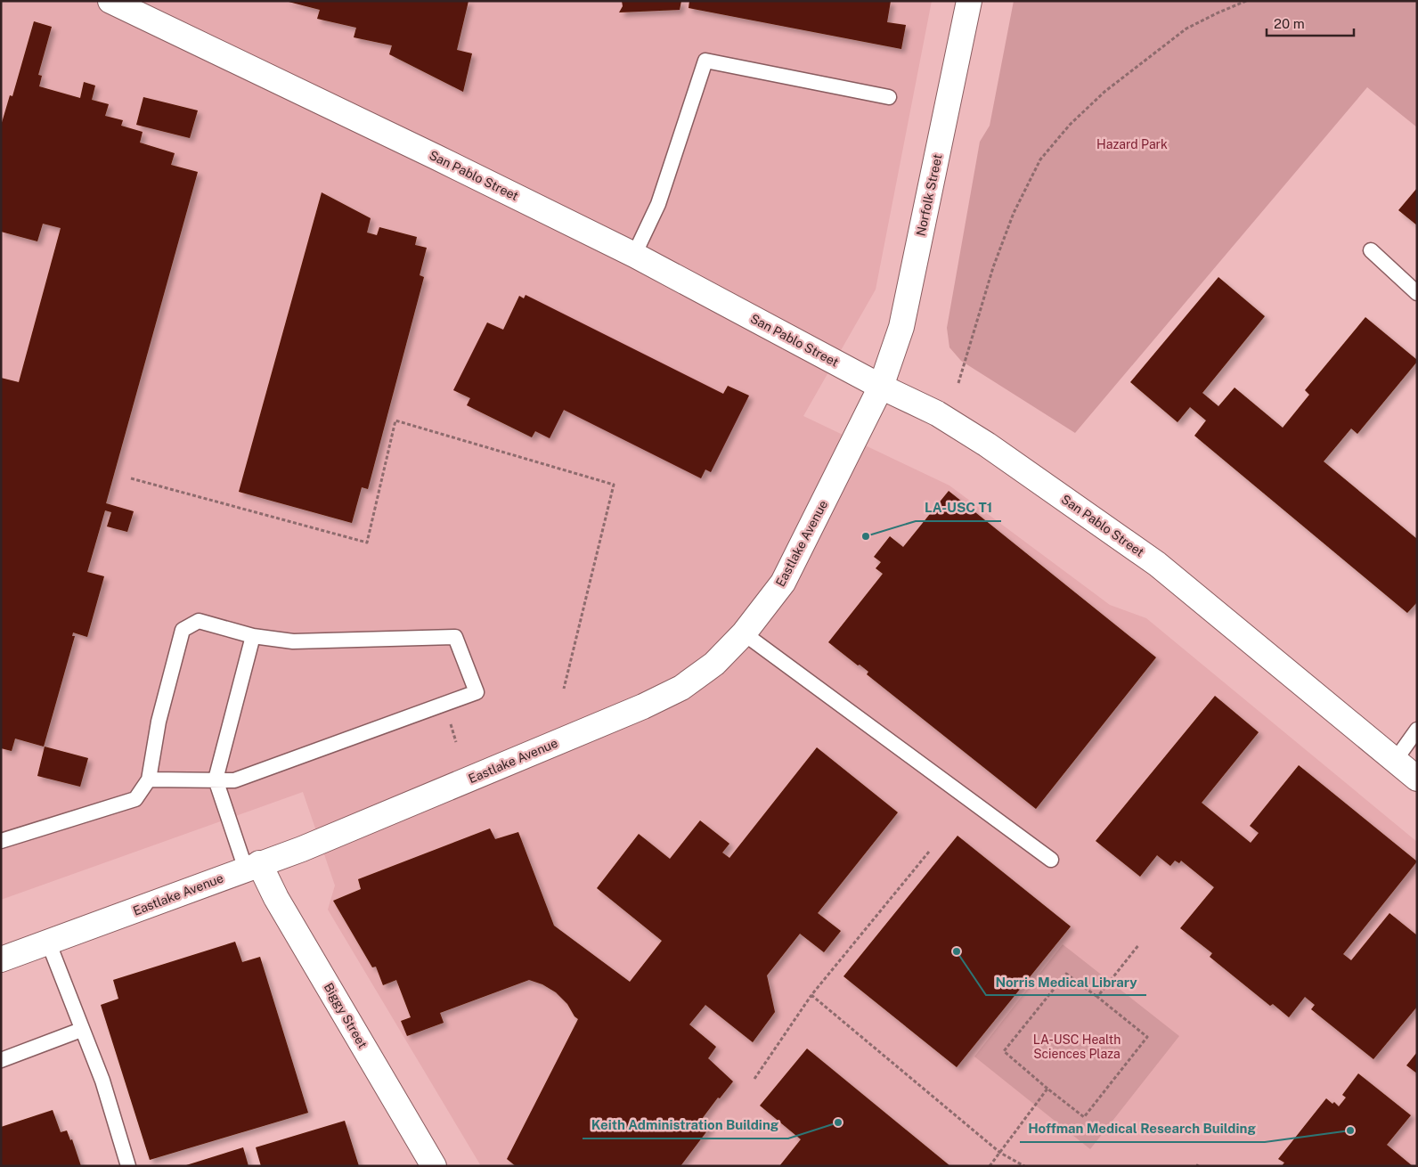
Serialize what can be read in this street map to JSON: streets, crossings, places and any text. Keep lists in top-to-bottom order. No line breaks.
{"streets":{"street":["San Pablo Street","Norfolk Street","Eastlake Avenue","Biggy Street"]},"crossings":[["San Pablo Street","Norfolk Street"],["San Pablo Street","Eastlake Avenue"],["Norfolk Street","Eastlake Avenue"],["Eastlake Avenue","Biggy Street"]],"parks":["Hazard Park","LA-USC Health Sciences Plaza"],"places":["LA-USC T1","Norris Medical Library","Keith Administration Building","Hoffman Medical Research Building"],"scale_bar":"20 m"}
